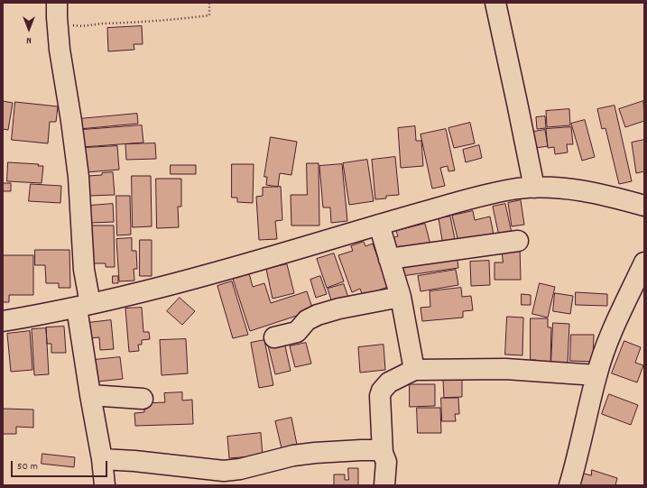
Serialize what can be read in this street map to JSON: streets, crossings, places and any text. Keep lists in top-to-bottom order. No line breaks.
{"scale_bar":"50 m","north":"bottom"}
